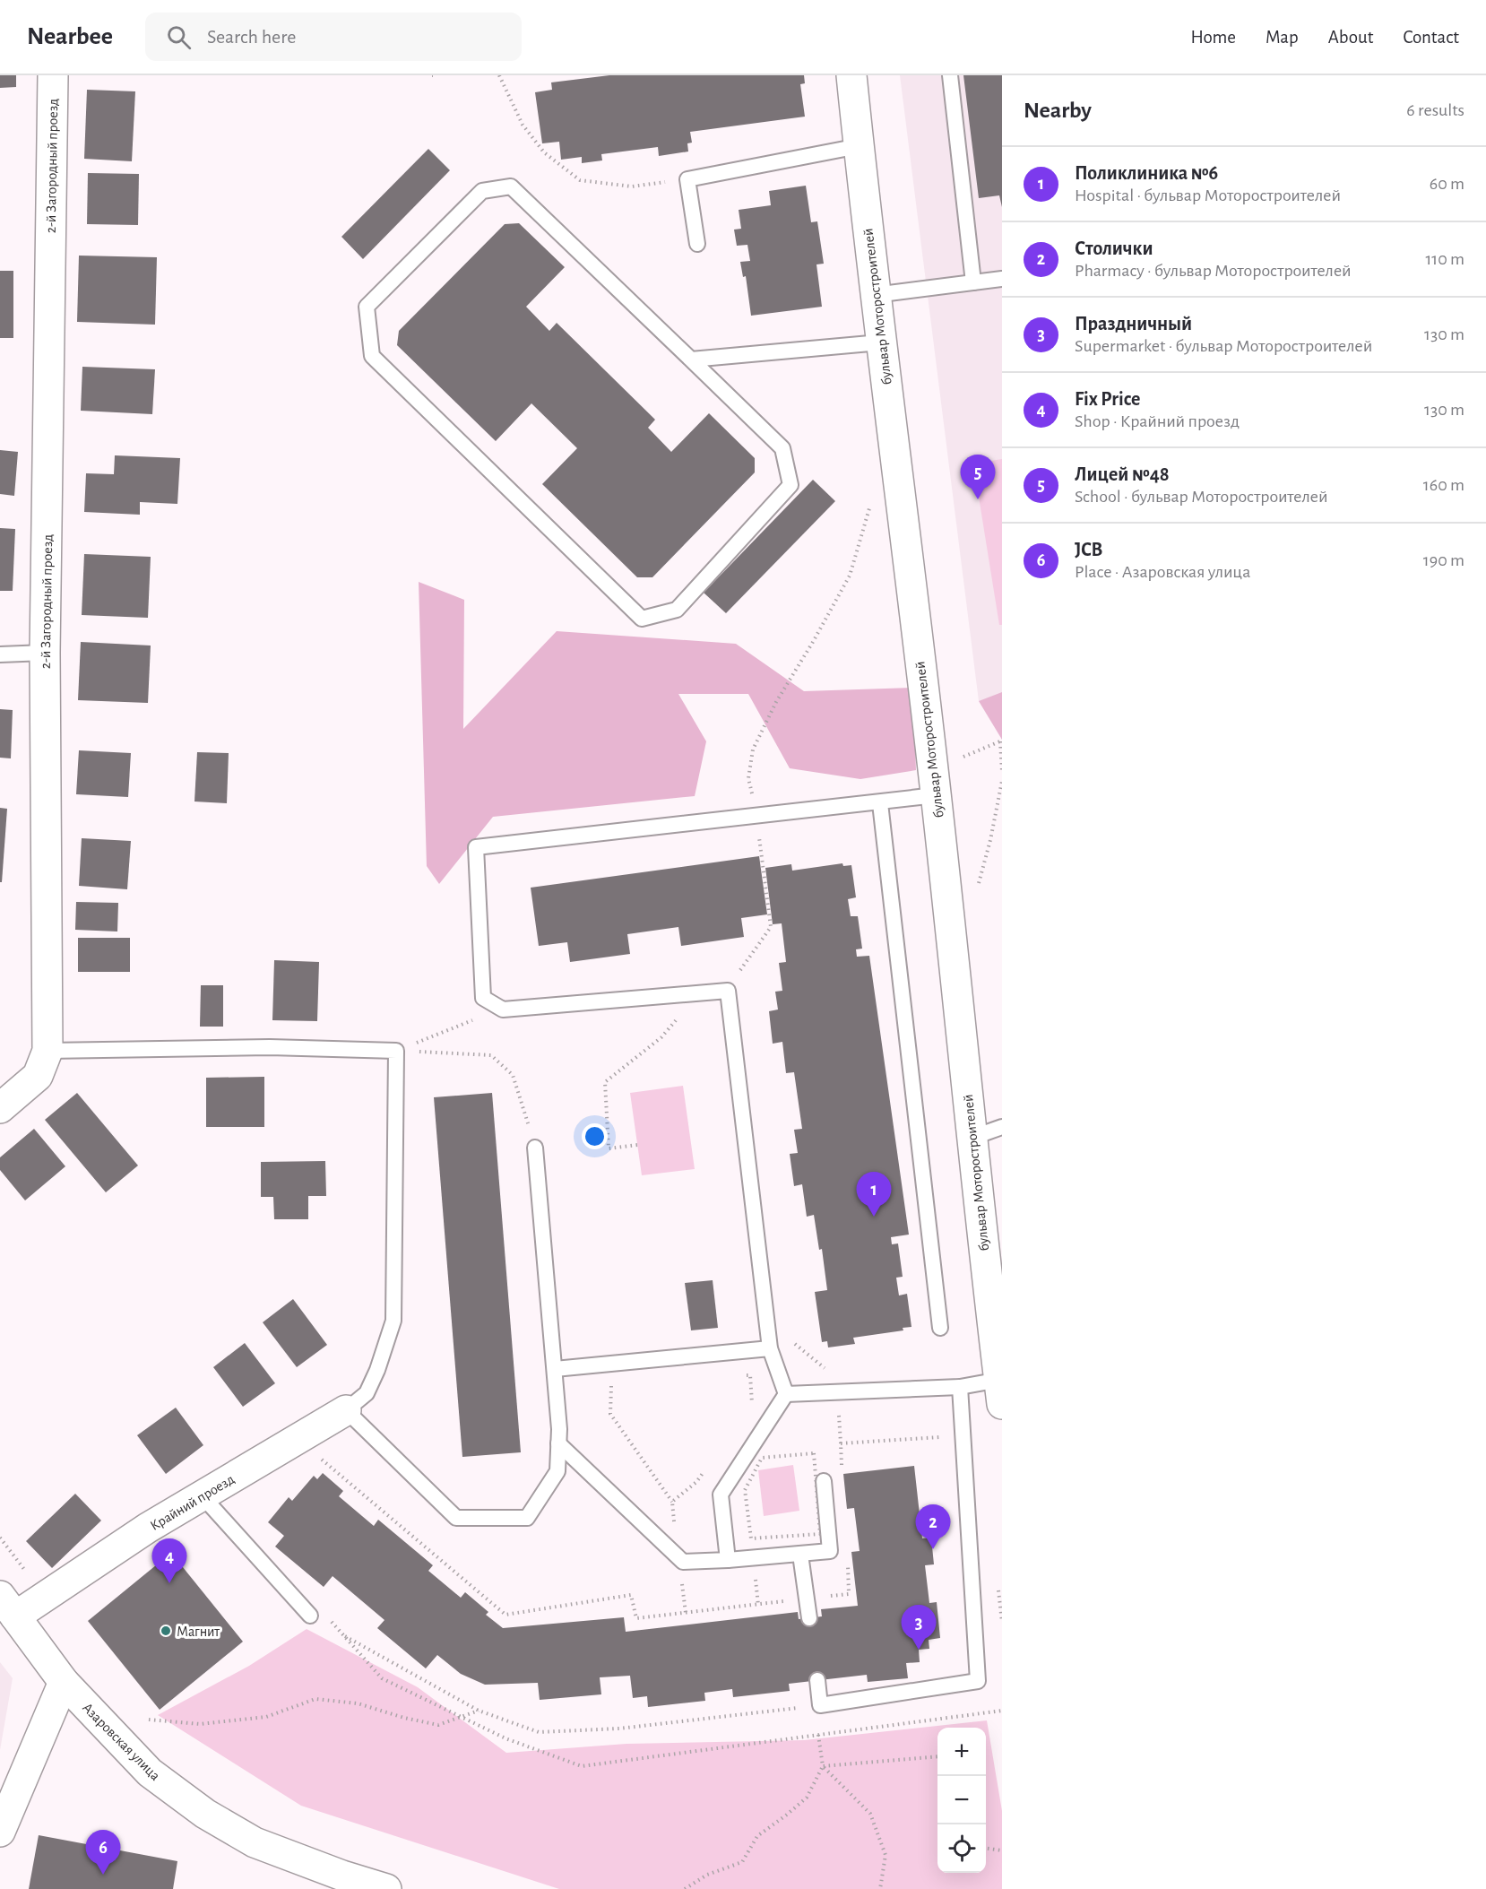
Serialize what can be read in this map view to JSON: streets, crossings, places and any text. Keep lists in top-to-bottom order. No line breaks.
{"streets":{"street":["2-й Загородный проезд","бульвар Моторостроителей","Крайний проезд","Азаровская улица"]},"crossings":[["Крайний проезд","Азаровская улица"]],"places":["Магнит"],"page":{"header":"Nearbee","search":"Search here","nav":["Home","Map","About","Contact"],"heading":["Nearby","6 results"],"list":[{"mark":"1","name":"Поликлиника №6","note":"Hospital · бульвар Моторостроителей","value":"60 m"},{"mark":"2","name":"Столички","note":"Pharmacy · бульвар Моторостроителей","value":"110 m"},{"mark":"3","name":"Праздничный","note":"Supermarket · бульвар Моторостроителей","value":"130 m"},{"mark":"4","name":"Fix Price","note":"Shop · Крайний проезд","value":"130 m"},{"mark":"5","name":"Лицей №48","note":"School · бульвар Моторостроителей","value":"160 m"},{"mark":"6","name":"JCB","note":"Place · Азаровская улица","value":"190 m"}],"pins":["5","1","2","4","3","6"],"map_buttons":["+","−"]}}
